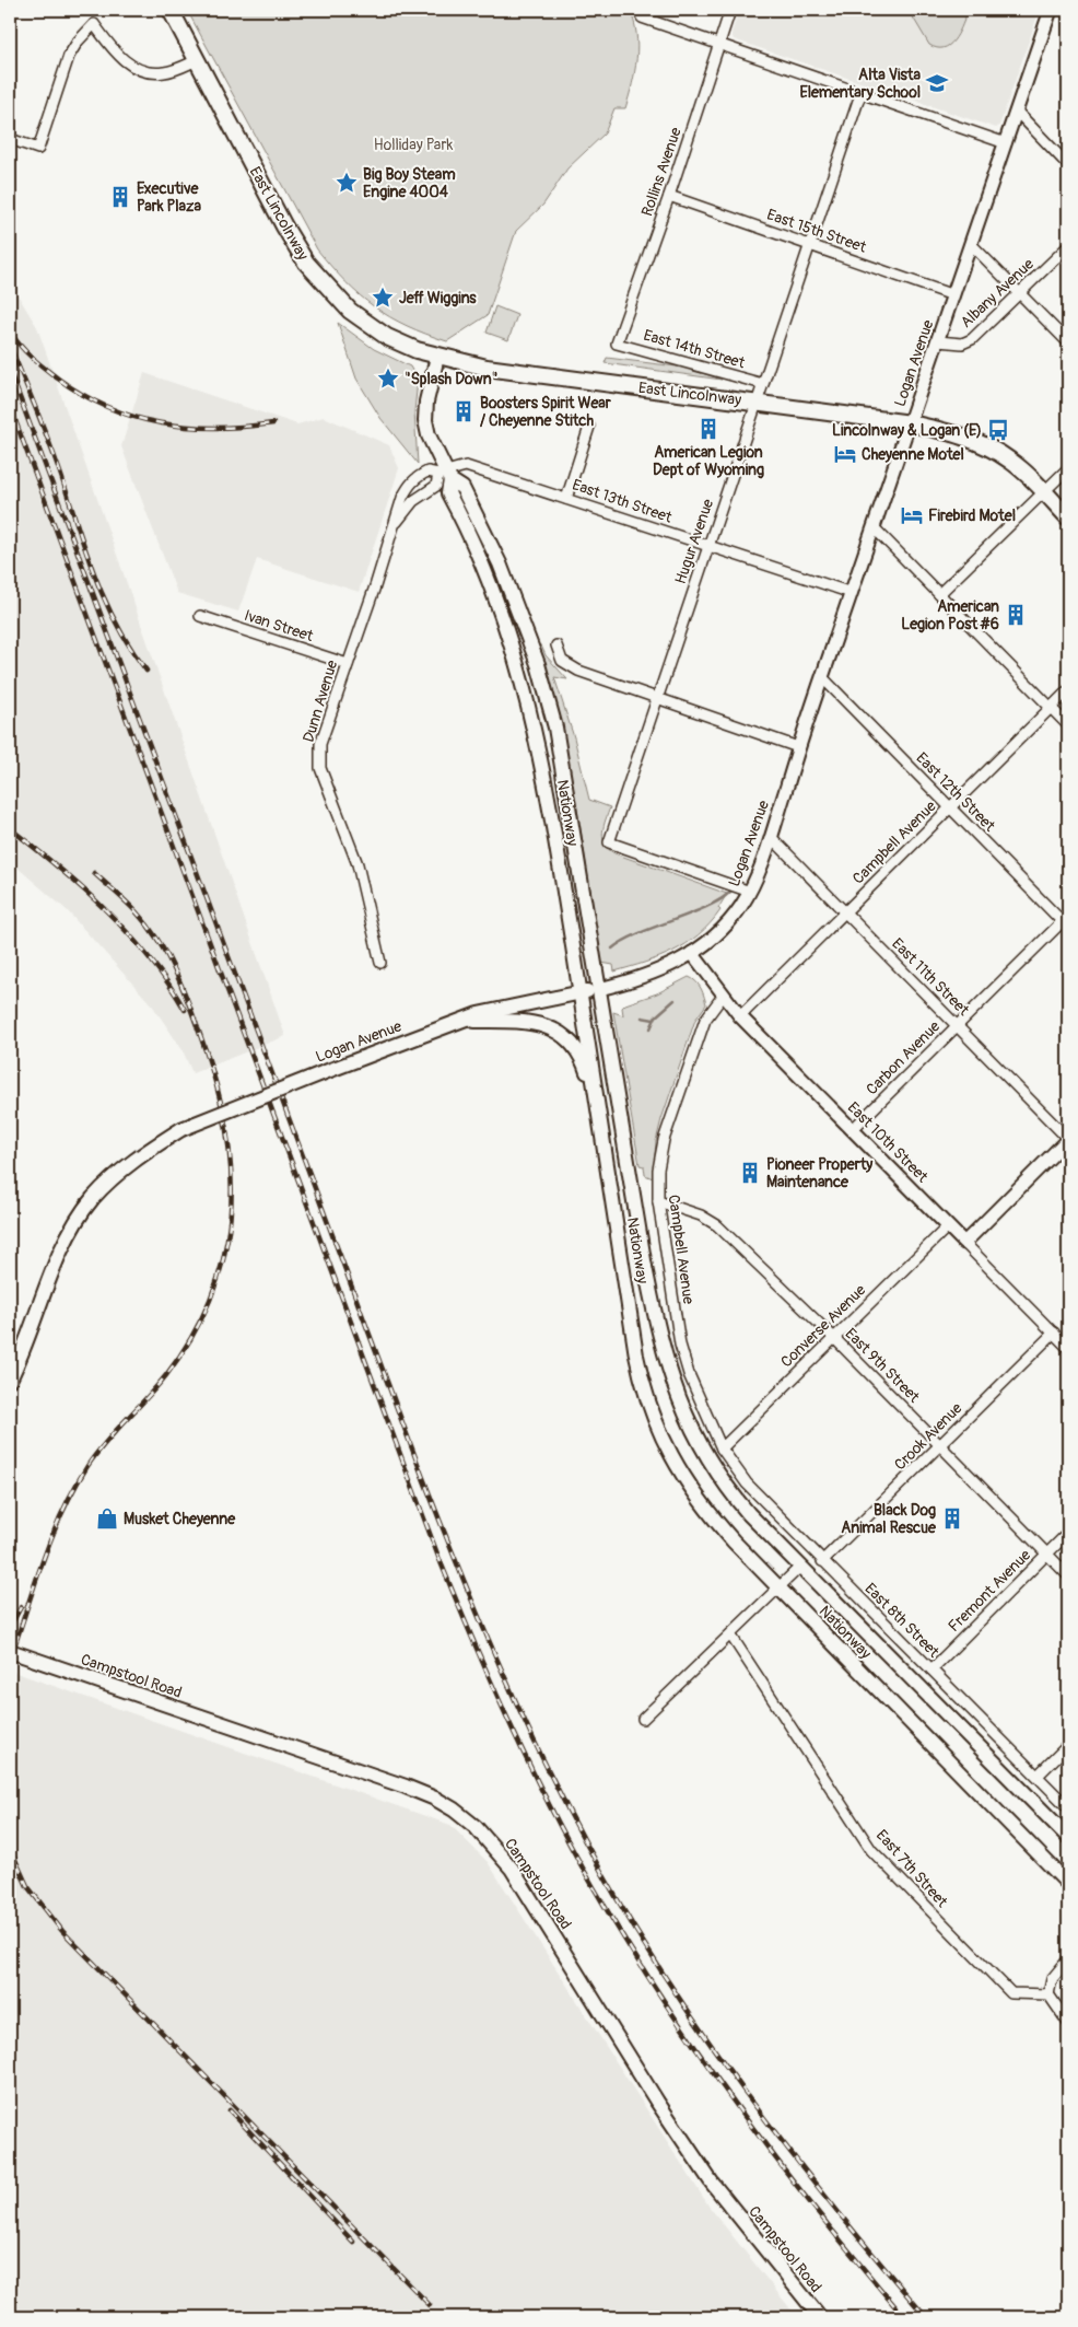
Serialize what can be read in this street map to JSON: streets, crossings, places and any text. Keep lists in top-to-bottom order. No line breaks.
{"streets":{"main road":["East Lincolnway","Logan Avenue","Nationway","Campstool Road"],"street":["Rollins Avenue","East 15th Street","Albany Avenue","East 14th Street","East 13th Street","Hugur Avenue","Ivan Street","Dunn Avenue","East 12th Street","Campbell Avenue","East 11th Street","Carbon Avenue","East 10th Street","Converse Avenue","East 9th Street","Crook Avenue","Fremont Avenue","East 8th Street","East 7th Street"]},"crossings":[["Rollins Avenue","East 15th Street"],["Rollins Avenue","East 14th Street"],["East Lincolnway","Logan Avenue"],["East Lincolnway","Hugur Avenue"],["East Lincolnway","Nationway"],["East 15th Street","Logan Avenue"],["East 15th Street","Hugur Avenue"],["Albany Avenue","Logan Avenue"],["East 14th Street","Hugur Avenue"],["Logan Avenue","East 13th Street"],["Logan Avenue","Hugur Avenue"],["Logan Avenue","East 12th Street"],["Logan Avenue","Nationway"],["Logan Avenue","East 11th Street"],["Logan Avenue","East 10th Street"],["East 13th Street","Hugur Avenue"],["East 13th Street","Dunn Avenue"],["East 13th Street","Nationway"],["Ivan Street","Dunn Avenue"],["Dunn Avenue","Nationway"],["East 12th Street","Campbell Avenue"],["East 12th Street","Carbon Avenue"],["Campbell Avenue","East 11th Street"],["Campbell Avenue","East 10th Street"],["Campbell Avenue","Converse Avenue"],["Campbell Avenue","East 9th Street"],["Campbell Avenue","East 8th Street"],["East 11th Street","Carbon Avenue"],["Carbon Avenue","East 10th Street"],["East 10th Street","Converse Avenue"],["East 10th Street","Crook Avenue"],["Converse Avenue","East 9th Street"],["Converse Avenue","East 8th Street"],["East 9th Street","Crook Avenue"],["East 9th Street","Fremont Avenue"],["Crook Avenue","East 8th Street"],["Fremont Avenue","East 8th Street"]],"parks":["Holliday Park"],"places":{"school or university":["Alta Vista Elementary School"],"place":["Big Boy Steam Engine 4004","Jeff Wiggins","\"Splash Down\""],"building":["Executive Park Plaza","Boosters Spirit Wear / Cheyenne Stitch","American Legion Dept of Wyoming","American Legion Post #6","Pioneer Property Maintenance","Black Dog Animal Rescue"],"bus stop":["Lincolnway & Logan (E)"],"hotel":["Cheyenne Motel","Firebird Motel"],"shop":["Musket Cheyenne"]}}
